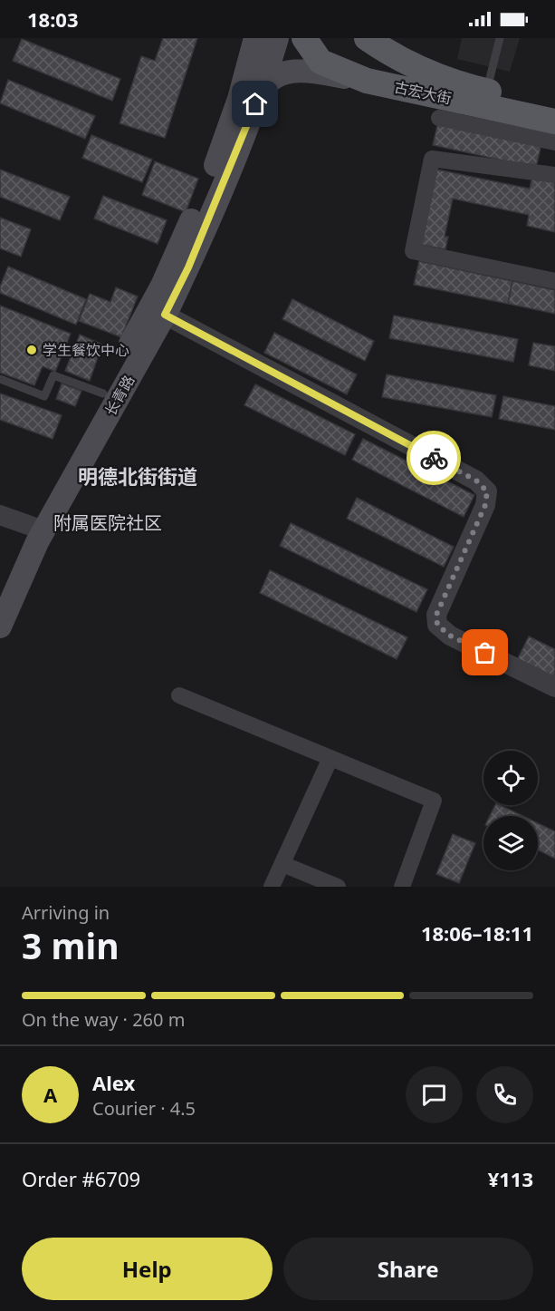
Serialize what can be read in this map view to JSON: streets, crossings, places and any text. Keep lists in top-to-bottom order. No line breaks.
{"streets":{"main road":["古宏大街","长青路"]},"districts":["明德北街街道","附属医院社区"],"places":["学生餐饮中心"],"page":{"status":"18:03","heading":["3 min","Arriving in","18:06–18:11"],"panel":["Alex","Courier · 4.5","Order #6709","¥113"],"bar":"On the way · 260 m","round":"A","buttons":["Help","Share"]}}
